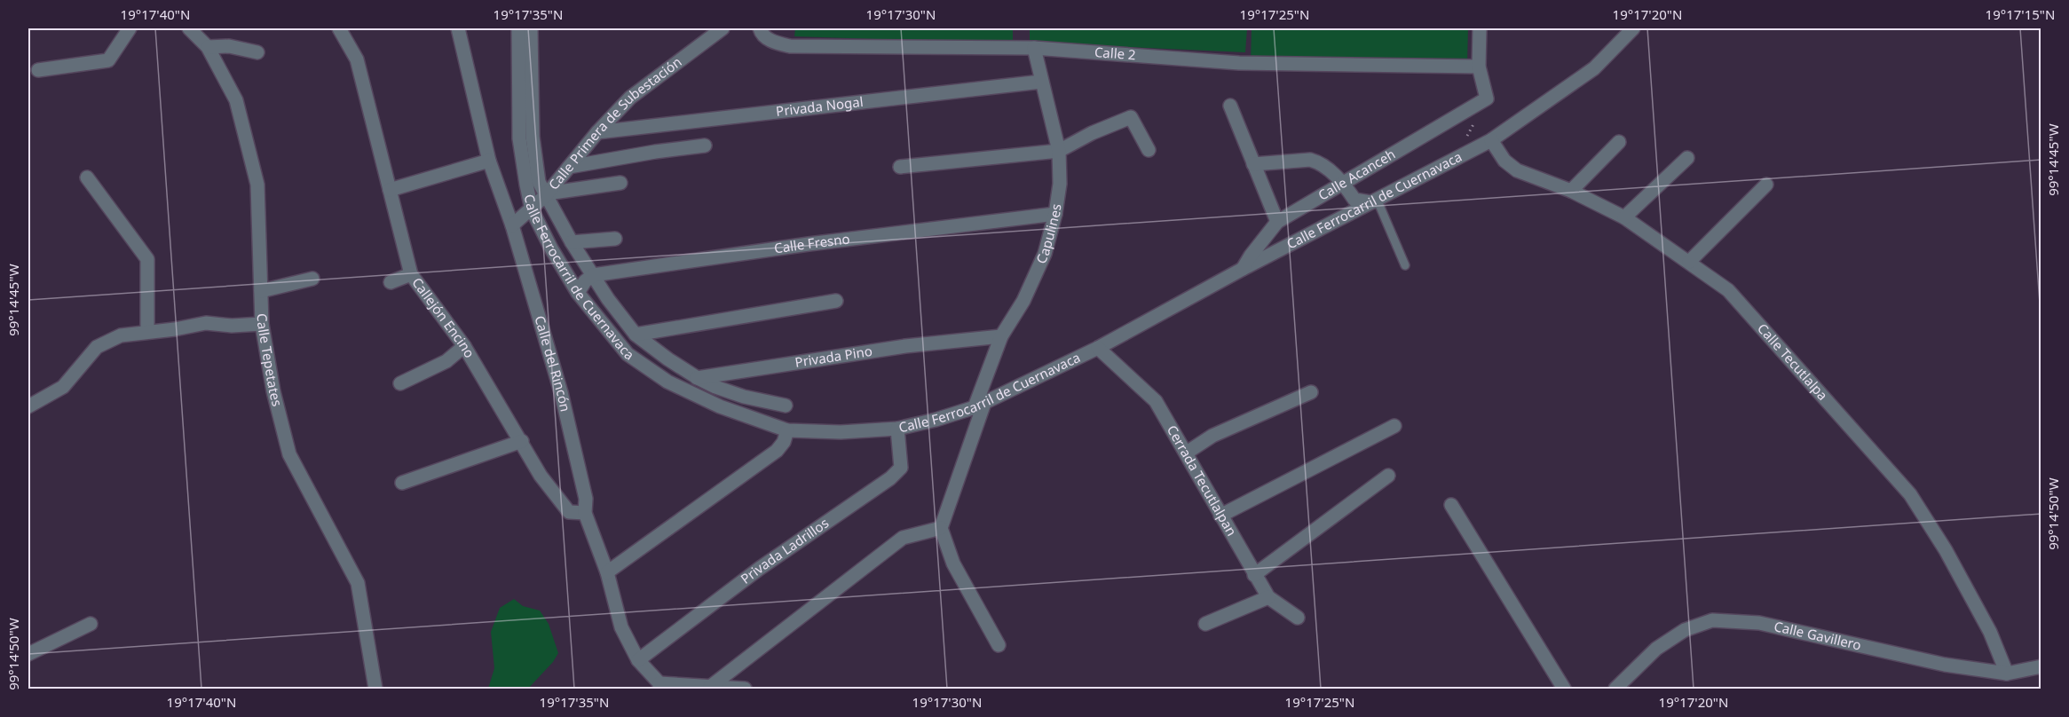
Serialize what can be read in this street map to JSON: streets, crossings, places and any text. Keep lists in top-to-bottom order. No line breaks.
{"streets":{"street":["Calle 2","Privada Nogal","Calle Primera de Subestación","Calle Acanceh","Calle Ferrocarril de Cuernavaca","Capulines","Calle Fresno","Callejón Encino","Privada Pino","Calle Tepetates","Calle Tecutlalpa","Calle del Rincón","Cerrada Tecutlalpan","Privada Ladrillos","Calle Gavillero"]},"crossings":[["Calle 2","Calle Acanceh"],["Calle 2","Capulines"],["Privada Nogal","Calle Primera de Subestación"],["Privada Nogal","Capulines"],["Calle Primera de Subestación","Calle Ferrocarril de Cuernavaca"],["Calle Primera de Subestación","Calle del Rincón"],["Calle Acanceh","Calle Ferrocarril de Cuernavaca"],["Calle Ferrocarril de Cuernavaca","Capulines"],["Calle Ferrocarril de Cuernavaca","Calle Fresno"],["Calle Ferrocarril de Cuernavaca","Privada Pino"],["Calle Ferrocarril de Cuernavaca","Calle Tecutlalpa"],["Calle Ferrocarril de Cuernavaca","Cerrada Tecutlalpan"],["Calle Ferrocarril de Cuernavaca","Privada Ladrillos"],["Capulines","Calle Fresno"],["Capulines","Privada Pino"],["Callejón Encino","Calle del Rincón"],["Calle Tecutlalpa","Calle Gavillero"],["Calle del Rincón","Privada Ladrillos"]],"coordinates":["19°17'40\"N","19°17'35\"N","19°17'30\"N","19°17'25\"N","19°17'20\"N","19°17'15\"N","99°14'45\"W","99°14'50\"W"]}
